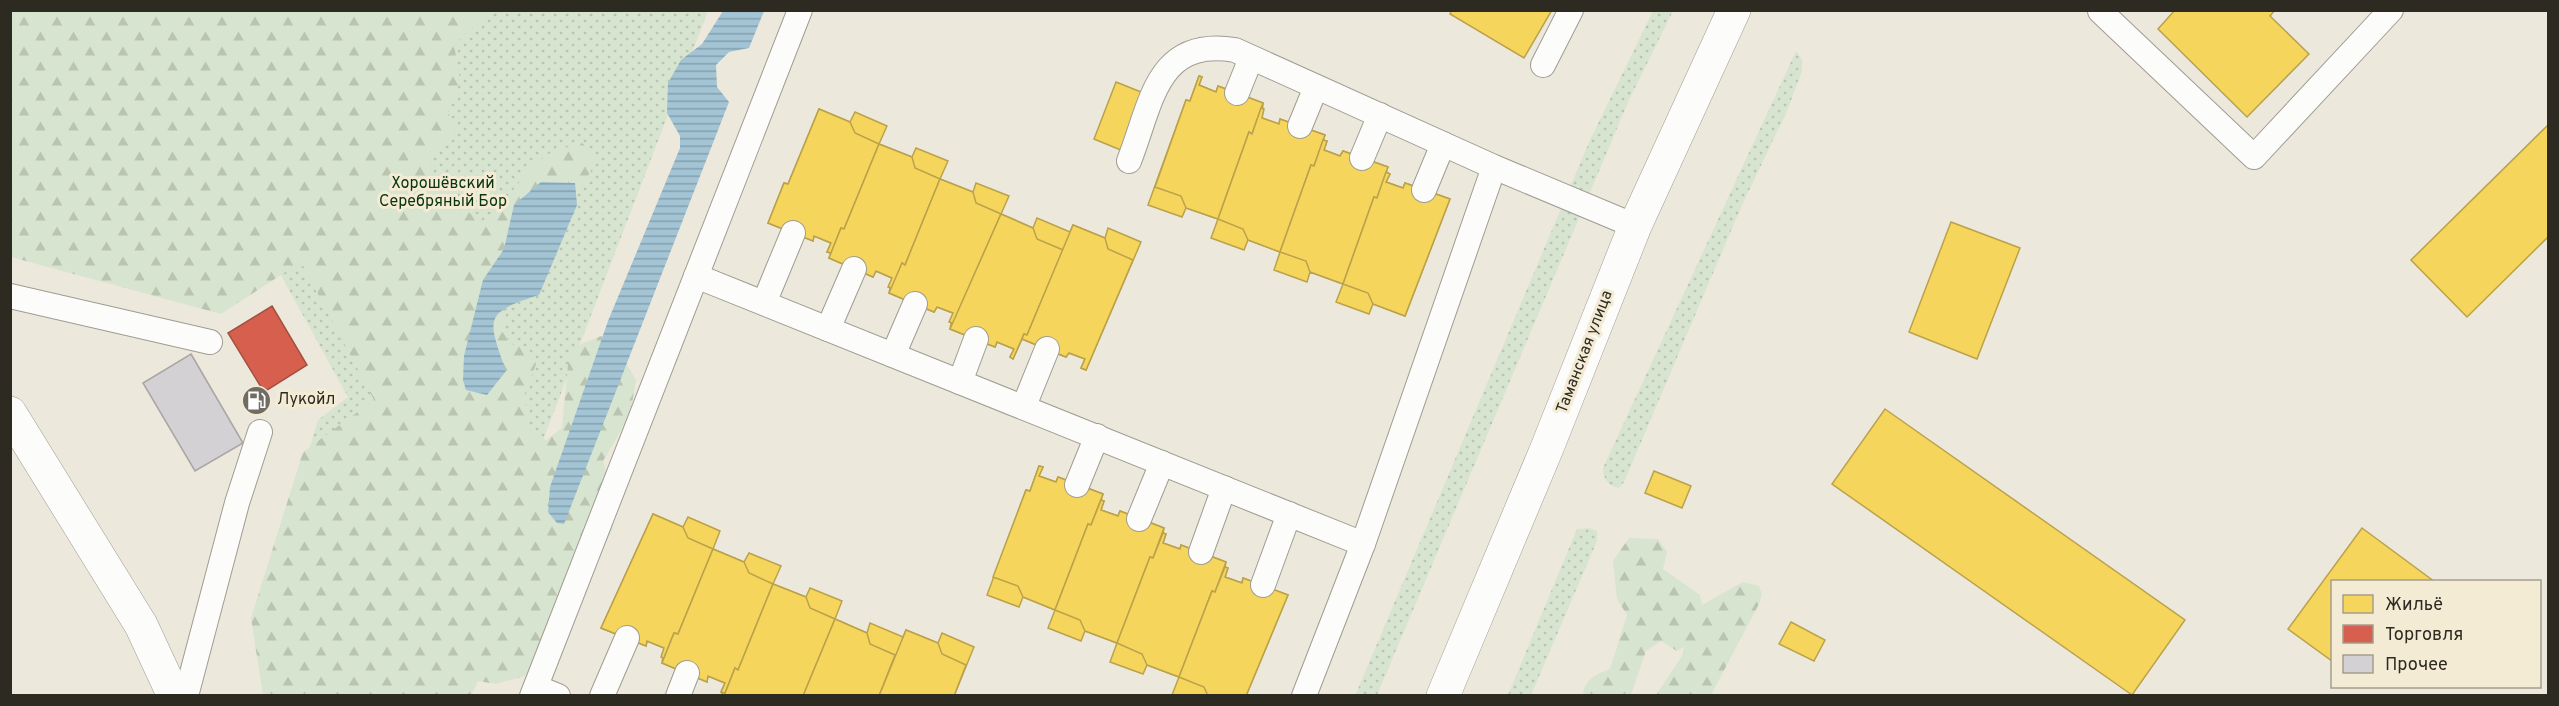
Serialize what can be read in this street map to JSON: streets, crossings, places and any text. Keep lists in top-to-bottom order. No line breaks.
{"streets":{"street":["Таманская улица"]},"parks":["Хорошёвский Серебряный Бор"],"places":{"fuel station":["Лукойл"]},"legend":["Жильё","Торговля","Прочее"]}
